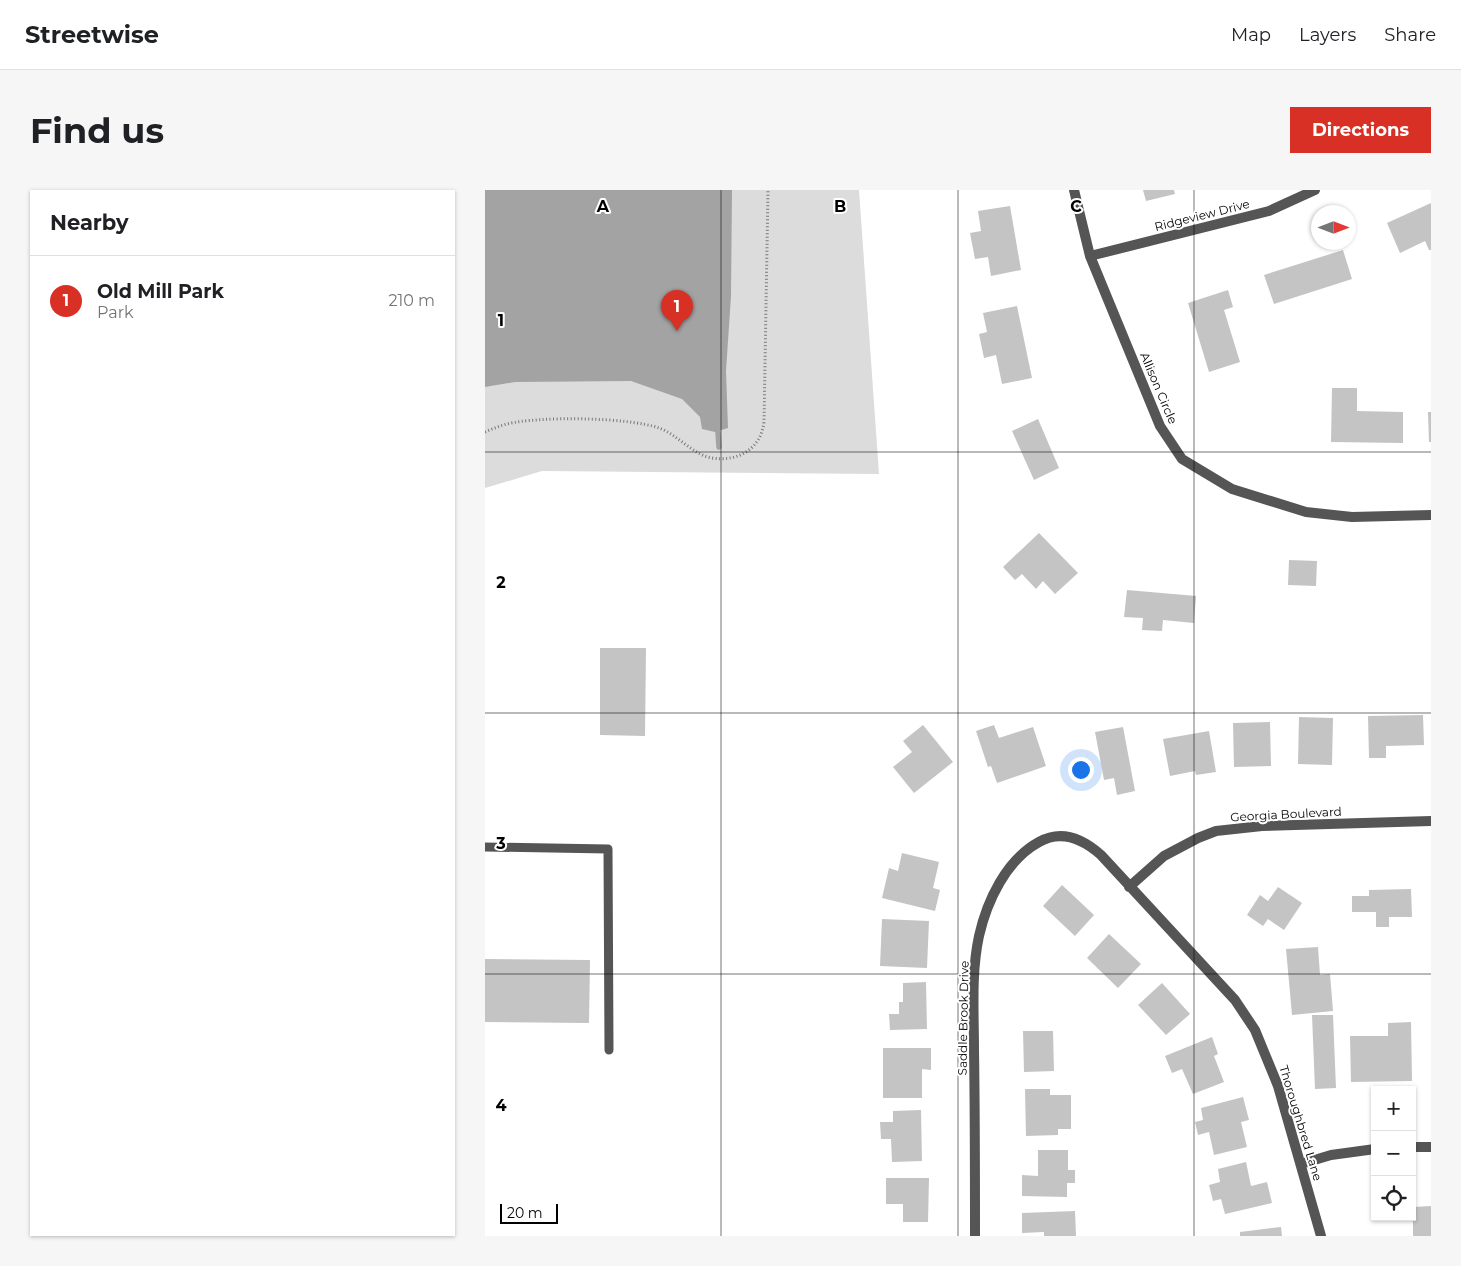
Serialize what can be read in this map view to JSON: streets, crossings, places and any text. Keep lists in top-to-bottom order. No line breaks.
{"streets":{"street":["Ridgeview Drive","Allison Circle","Georgia Boulevard","Saddle Brook Drive","Thoroughbred Lane"]},"crossings":[["Ridgeview Drive","Allison Circle"],["Georgia Boulevard","Saddle Brook Drive"],["Georgia Boulevard","Thoroughbred Lane"],["Saddle Brook Drive","Thoroughbred Lane"]],"scale_bar":"20 m","north":"right","page":{"header":"Streetwise","nav":["Map","Layers","Share"],"buttons":"Directions","title":"Find us","heading":"Nearby","list":[{"mark":"1","name":"Old Mill Park","note":"Park","value":"210 m"}],"pins":"1","map_buttons":["+","−"],"scale":"20 m"},"grid":{"columns":["A","B","C"],"rows":["1","2","3","4"]}}
